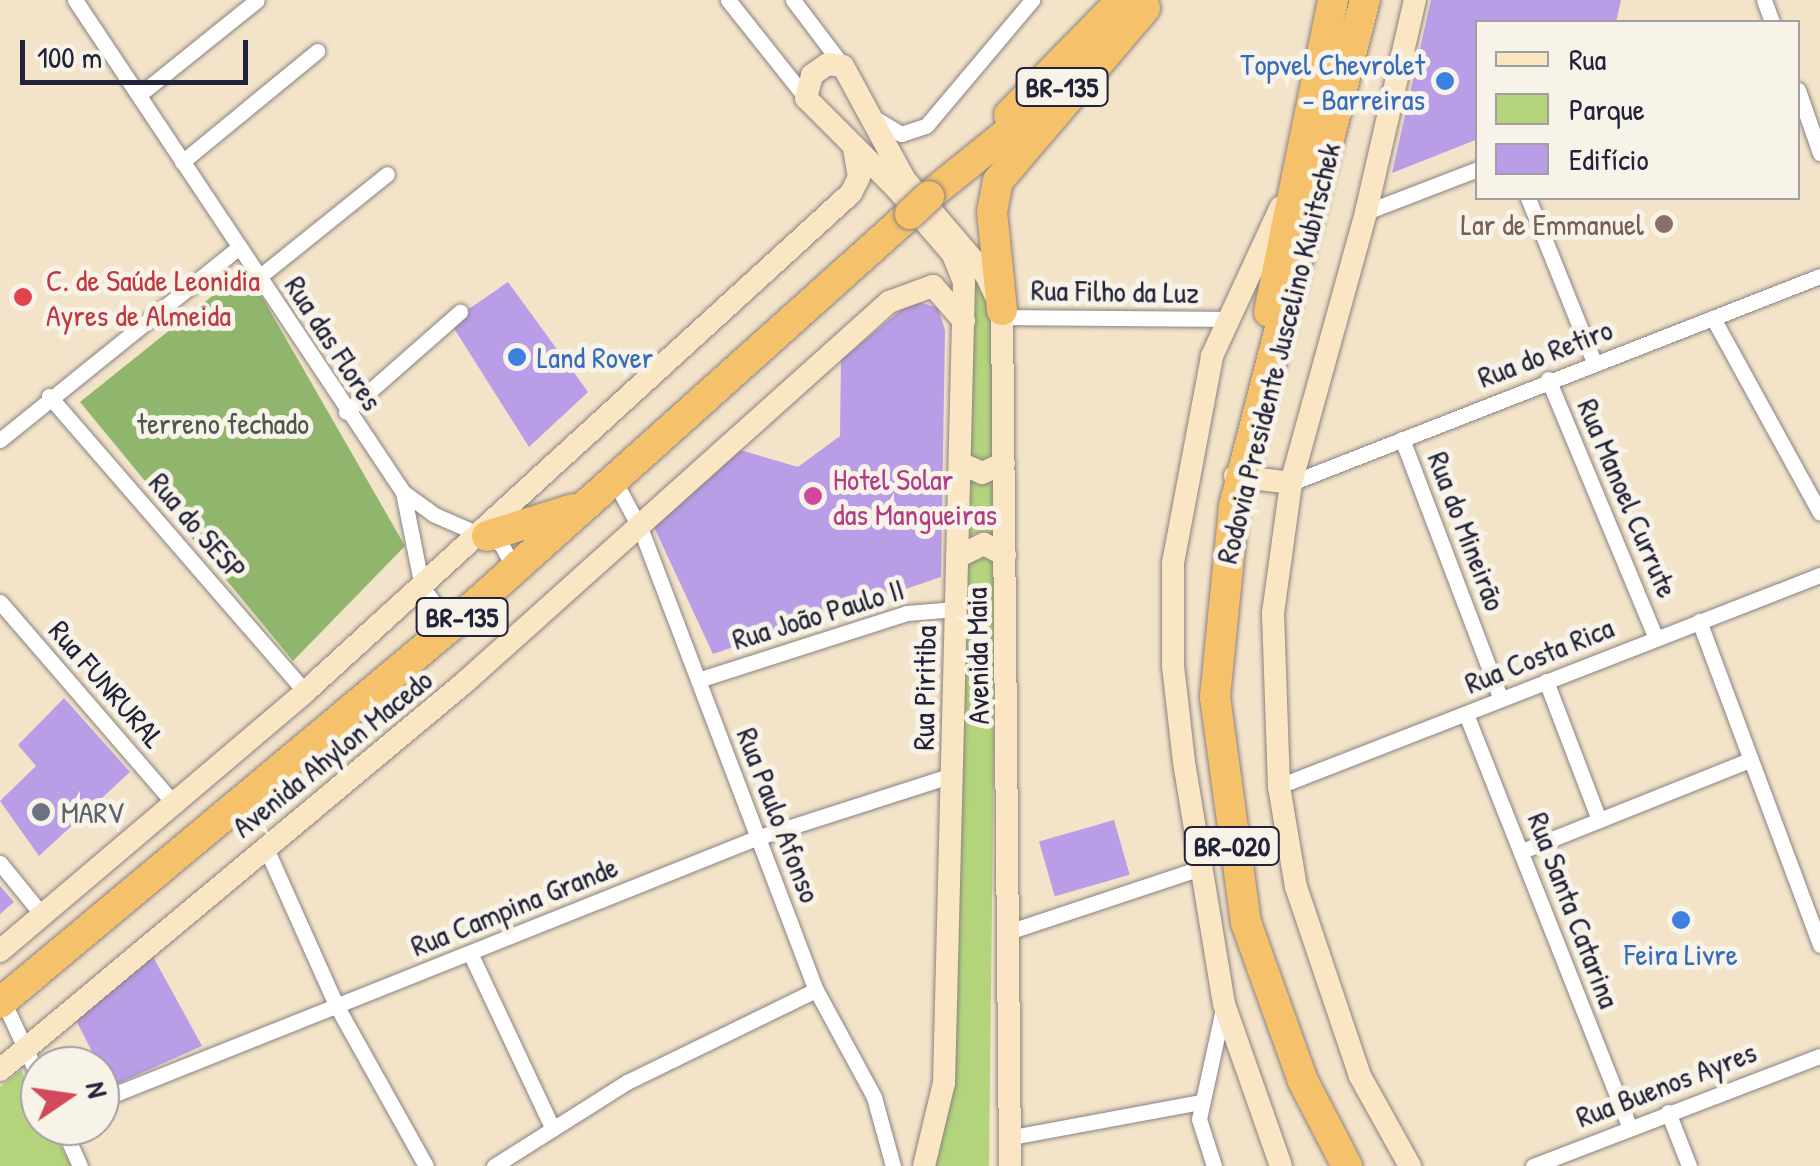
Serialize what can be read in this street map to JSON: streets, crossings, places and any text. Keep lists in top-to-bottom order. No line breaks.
{"streets":{"highway":["BR-135","Rodovia Presidente Juscelino Kubitschek","BR-020"],"main road":["Avenida Maia","Rua Piritiba","Avenida Ahylon Macedo"],"street":["Rua Filho da Luz","Rua das Flores","Rua do Retiro","Rua Manoel Currute","Rua do SESP","Rua do Mineirão","Rua João Paulo II","Rua Costa Rica","Rua FUNRURAL","Rua Paulo Afonso","Rua Campina Grande","Rua Santa Catarina","Rua Buenos Ayres"]},"crossings":[["BR-135","Rua das Flores"],["BR-135","Avenida Maia"],["BR-135","Rua Piritiba"],["BR-135","Rua Paulo Afonso"],["Rua Filho da Luz","Avenida Maia"],["Rua do Retiro","Rua Manoel Currute"],["Rua do Retiro","Rua do Mineirão"],["Rua Manoel Currute","Rua Costa Rica"],["Rua do Mineirão","Rua Costa Rica"],["Rua João Paulo II","Rua Piritiba"],["Rua João Paulo II","Rua Paulo Afonso"],["Rua Costa Rica","Rua Santa Catarina"],["Avenida Maia","Rua Piritiba"],["Rua Piritiba","Avenida Ahylon Macedo"],["Rua Piritiba","Rua Campina Grande"],["Avenida Ahylon Macedo","Rua Paulo Afonso"],["Rua Paulo Afonso","Rua Campina Grande"],["Rua Santa Catarina","Rua Buenos Ayres"]],"parks":["terreno fechado"],"places":["Topvel Chevrolet - Barreiras","Lar de Emmanuel","C. de Saúde Leonidia Ayres de Almeida","Land Rover","Hotel Solar das Mangueiras","MARV","Feira Livre"],"legend":["Rua","Parque","Edifício"],"scale_bar":"100 m","north":"right"}
